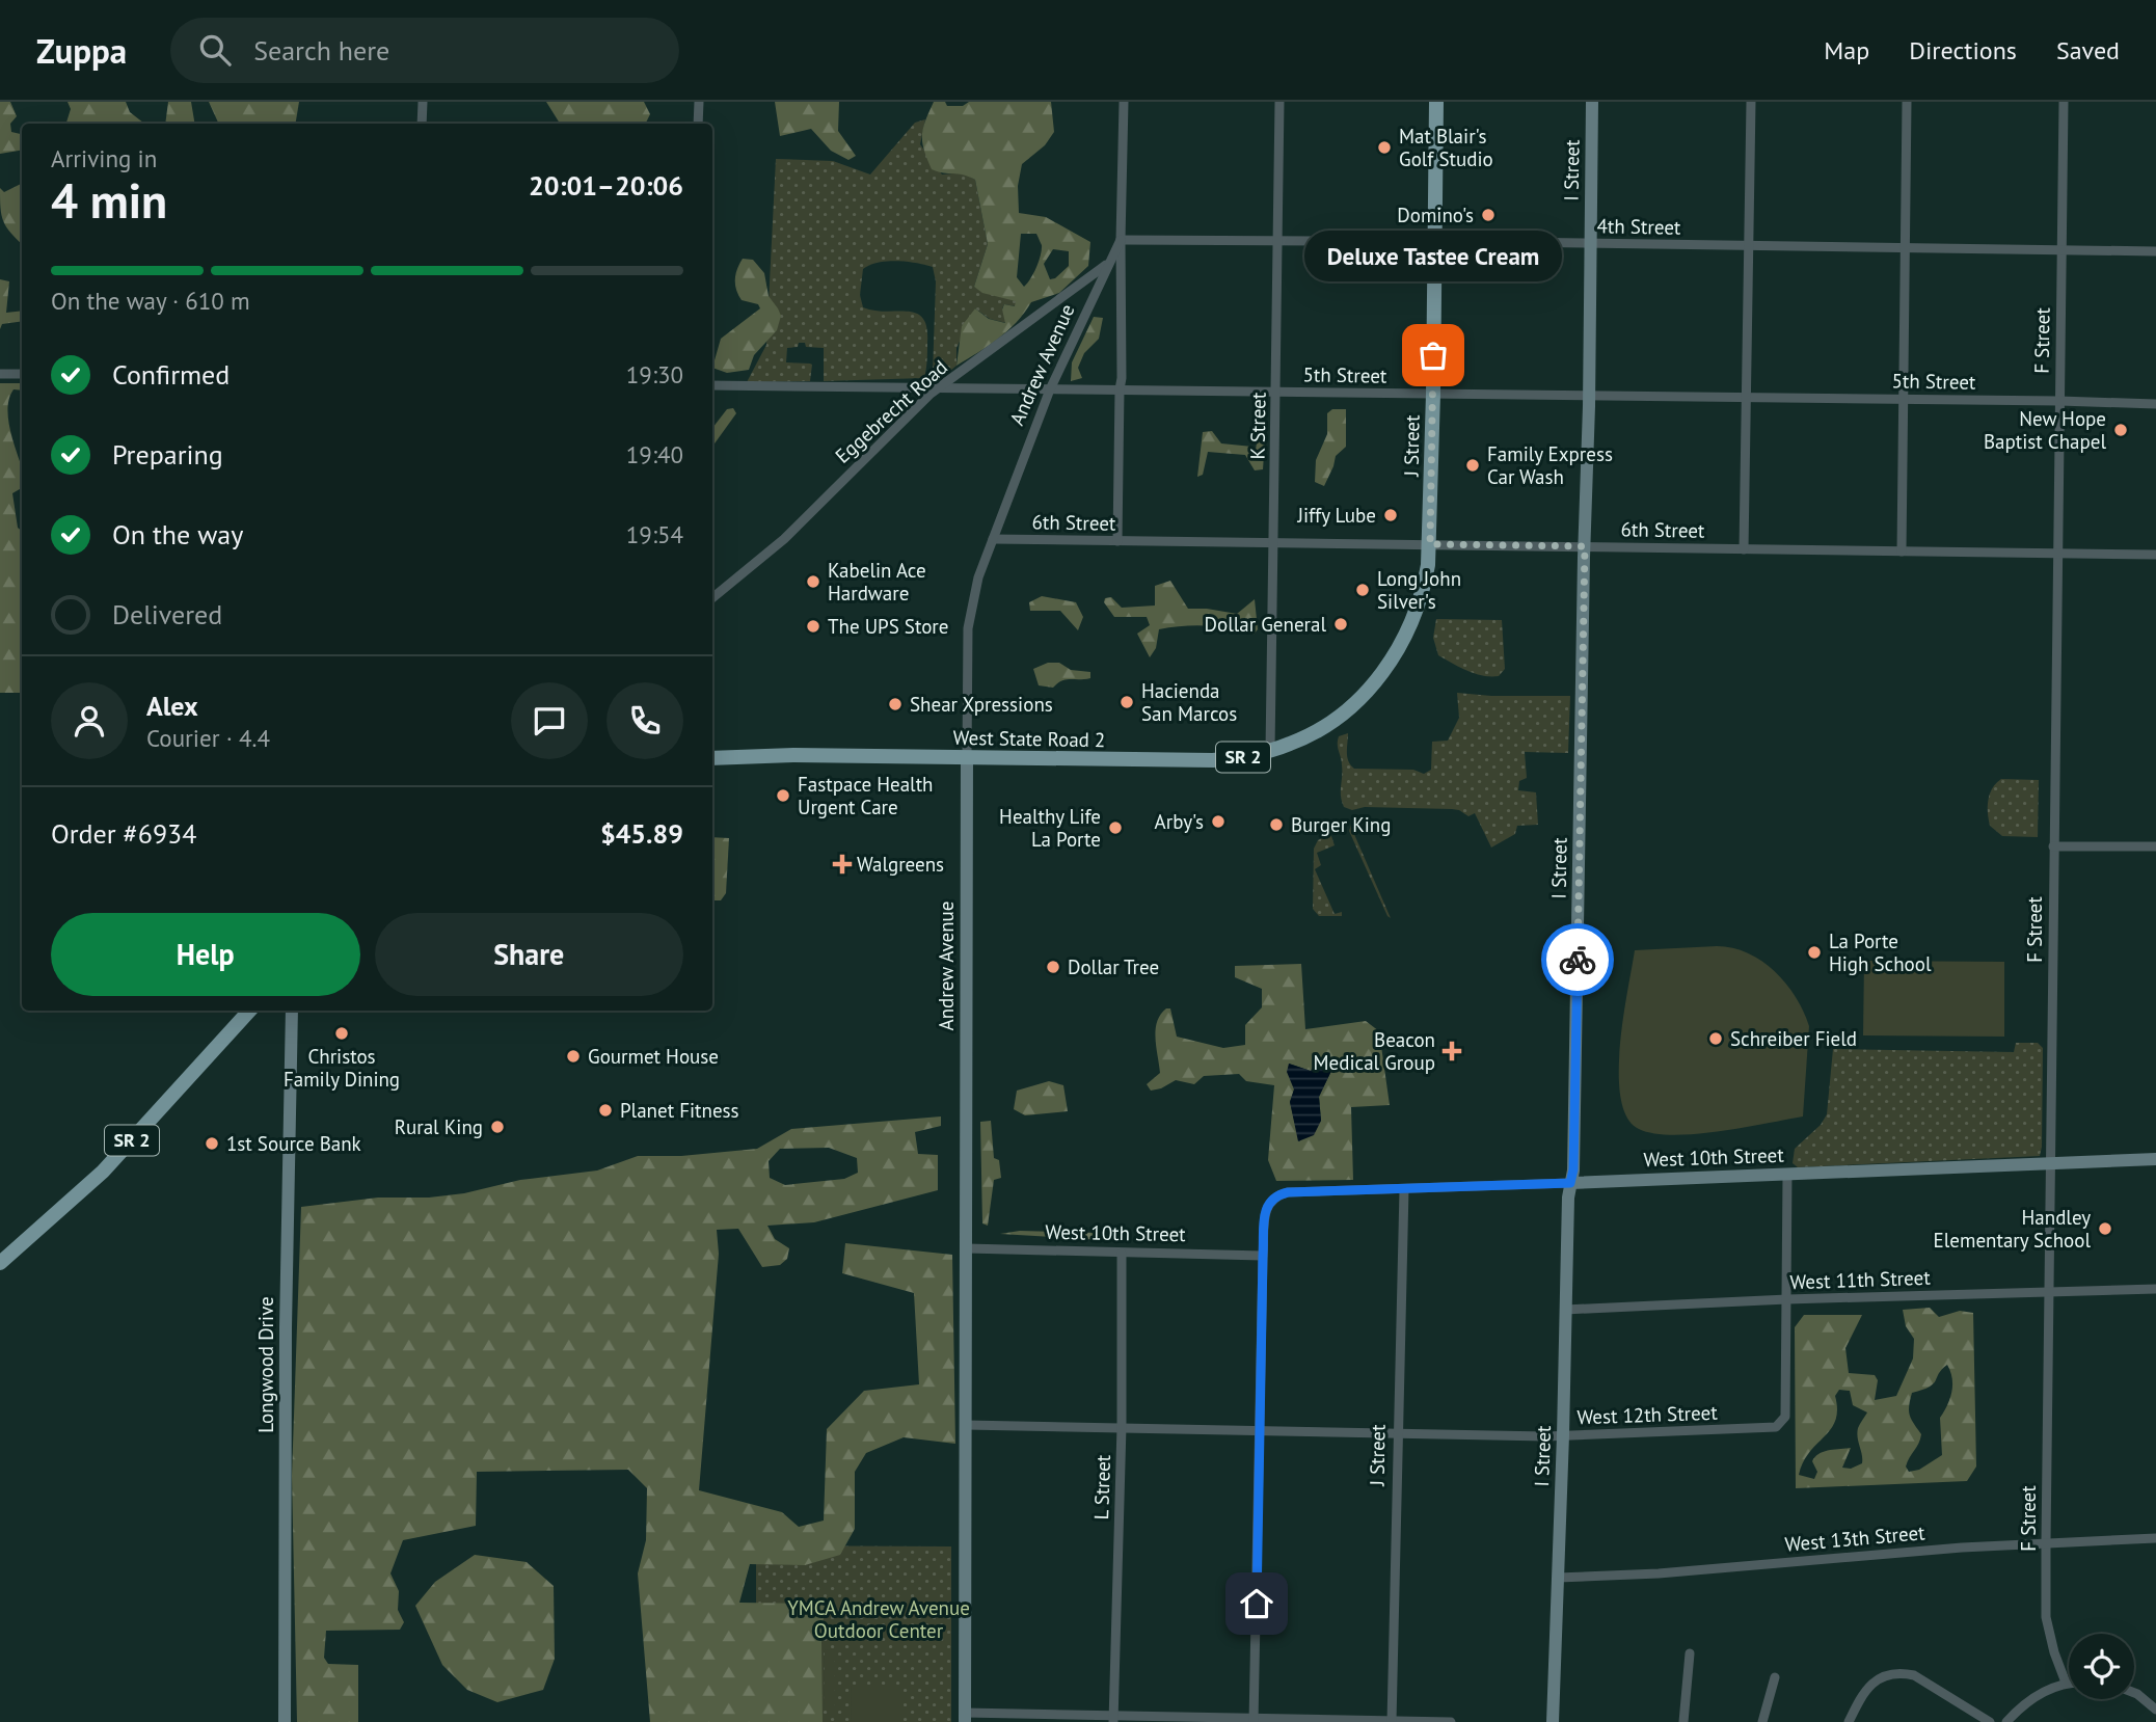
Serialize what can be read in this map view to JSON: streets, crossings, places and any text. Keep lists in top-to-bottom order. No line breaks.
{"streets":{"main road":["J Street","West State Road 2","SR 2"],"street":["I Street","4th Street","F Street","Andrew Avenue","5th Street","Eggebrecht Road","K Street","6th Street","West 10th Street","West 11th Street","Longwood Drive","West 12th Street","L Street","West 13th Street"]},"crossings":[["I Street","4th Street"],["I Street","5th Street"],["I Street","6th Street"],["I Street","West 10th Street"],["I Street","West 11th Street"],["I Street","West 12th Street"],["I Street","West 13th Street"],["4th Street","F Street"],["4th Street","Andrew Avenue"],["4th Street","K Street"],["4th Street","J Street"],["F Street","5th Street"],["F Street","6th Street"],["F Street","West 10th Street"],["F Street","West 11th Street"],["F Street","West 13th Street"],["Andrew Avenue","5th Street"],["Andrew Avenue","Eggebrecht Road"],["Andrew Avenue","6th Street"],["Andrew Avenue","West State Road 2"],["Andrew Avenue","West 10th Street"],["Andrew Avenue","West 12th Street"],["5th Street","Eggebrecht Road"],["5th Street","K Street"],["5th Street","J Street"],["K Street","6th Street"],["K Street","West State Road 2"],["J Street","6th Street"],["J Street","West State Road 2"],["J Street","West 10th Street"],["J Street","West 12th Street"],["West 10th Street","L Street"],["West 11th Street","West 12th Street"],["West 12th Street","L Street"]],"parks":["YMCA Andrew Avenue Outdoor Center"],"places":{"other":["Mat Blair's Golf Studio","Domino's","Deluxe Tastee Cream","New Hope Baptist Chapel","Family Express Car Wash","Jiffy Lube","Kabelin Ace Hardware","Long John Silver's","Dollar General","The UPS Store","Hacienda San Marcos","Shear Xpressions","Fastpace Health Urgent Care","Arby's","Burger King","Healthy Life La Porte","La Porte High School","Dollar Tree","Christos Family Dining","Schreiber Field","Gourmet House","Planet Fitness","Rural King","1st Source Bank","Handley Elementary School"],"health":["Walgreens","Beacon Medical Group"]},"page":{"header":"Zuppa","search":"Search here","nav":["Map","Directions","Saved"],"heading":["4 min","Arriving in","20:01–20:06"],"panel":["Alex","Courier · 4.4","Order #6934","$45.89"],"bubble":"Deluxe Tastee Cream","bar":"On the way · 610 m","list":[["Confirmed","19:30"],["Preparing","19:40"],["On the way","19:54"],"Delivered"],"buttons":["Help","Share"]}}
